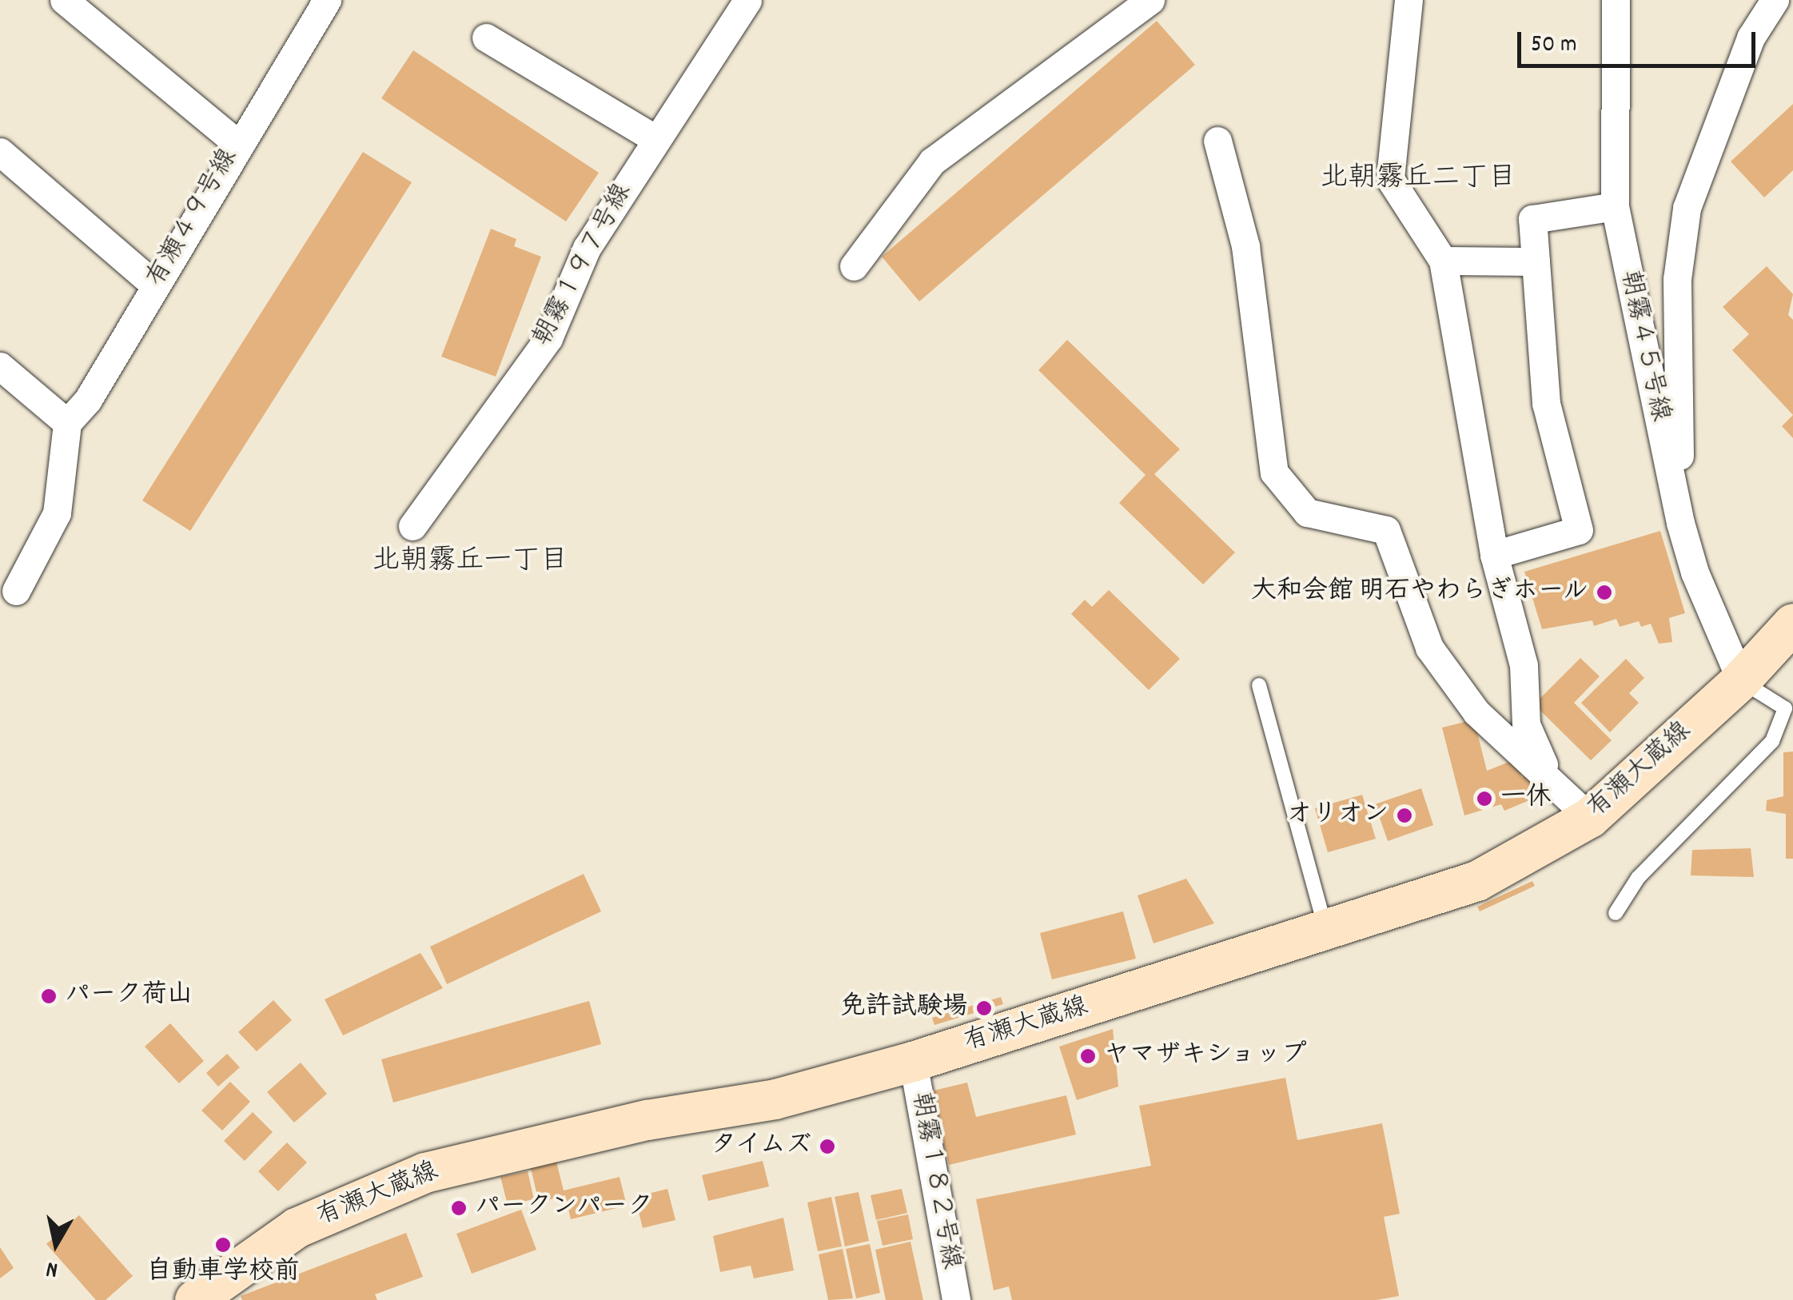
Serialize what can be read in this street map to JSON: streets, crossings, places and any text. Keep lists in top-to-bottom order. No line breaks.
{"streets":{"main road":["有瀬大蔵線"],"street":["有瀬４９号線","朝霧１９７号線","朝霧４５号線","朝霧１８２号線"]},"crossings":[["朝霧４５号線","有瀬大蔵線"],["有瀬大蔵線","朝霧１８２号線"]],"districts":["北朝霧丘二丁目","北朝霧丘一丁目"],"places":["大和会館 明石やわらぎホール","一休","オリオン","パーク荷山","免許試験場","ヤマザキショップ","タイムズ","パークンパーク","自動車学校前"],"scale_bar":"50 m","north":"bottom"}
